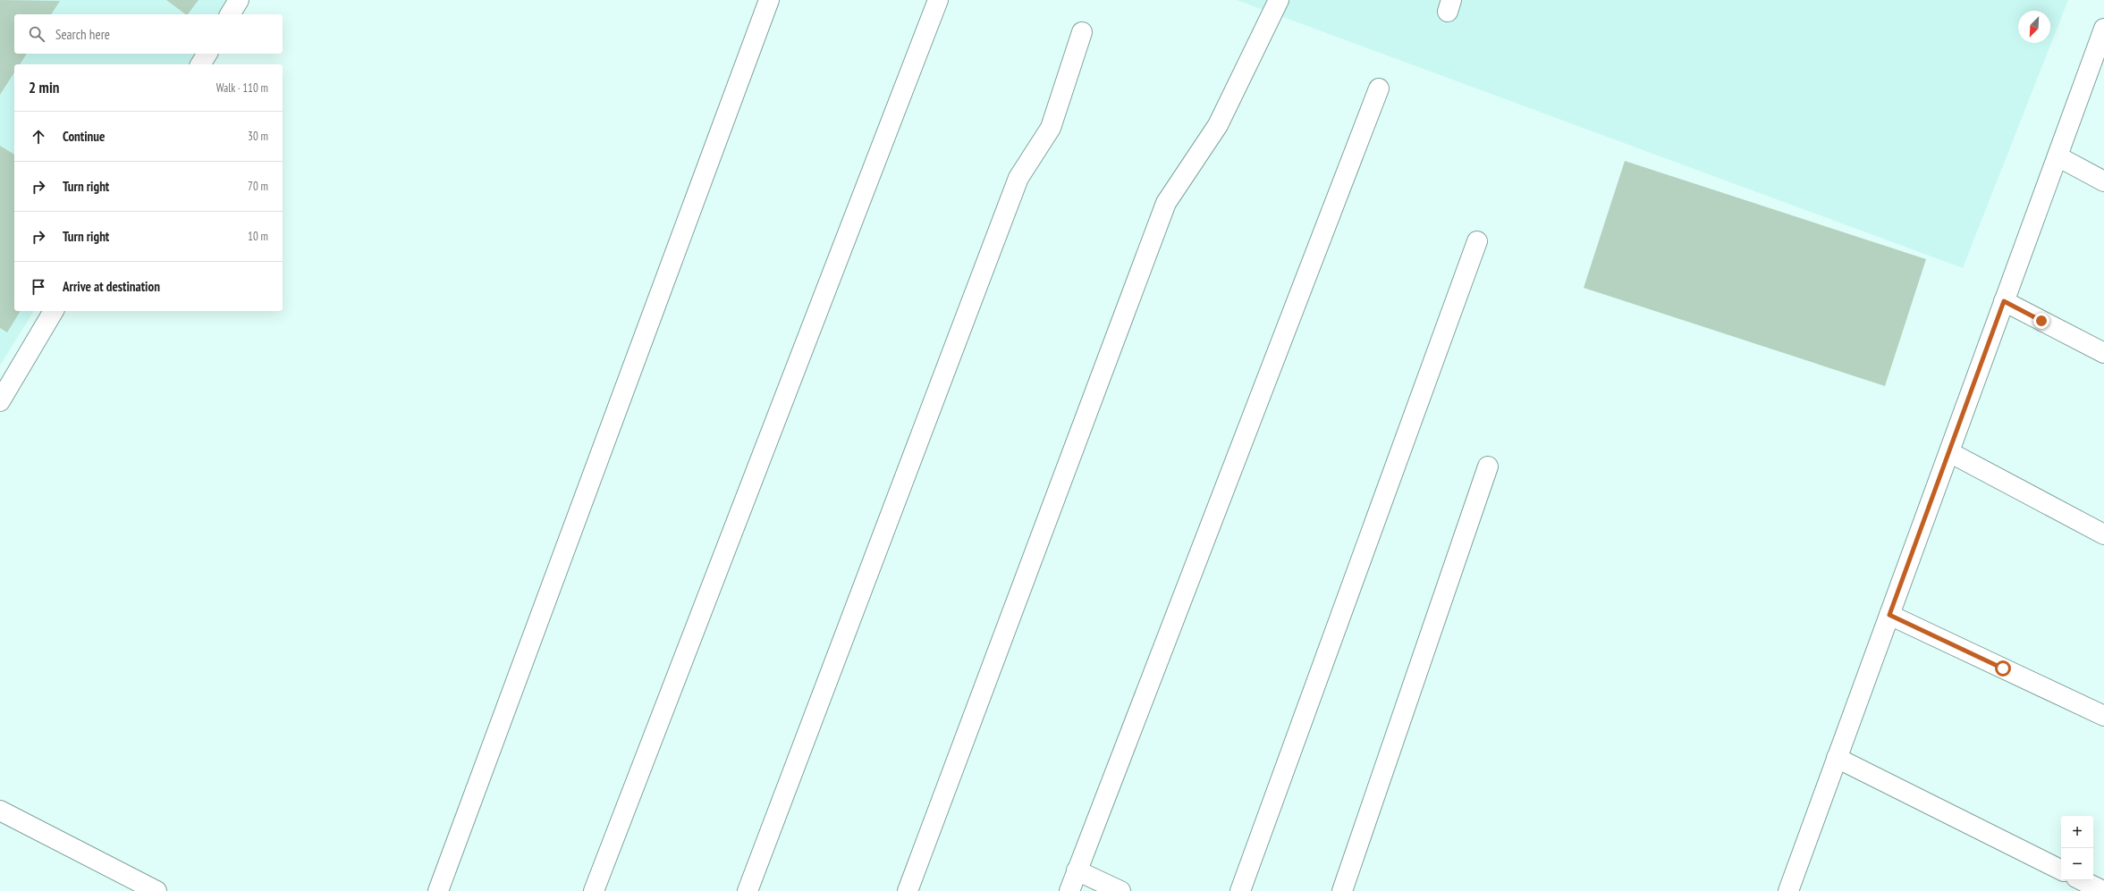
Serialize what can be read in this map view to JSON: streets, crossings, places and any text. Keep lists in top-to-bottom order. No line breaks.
{"north":"bottom left","page":{"search":"Search here","heading":["2 min","Walk · 110 m"],"list":[["Continue","30 m"],["Turn right","70 m"],["Turn right","10 m"],"Arrive at destination"],"map_buttons":["+","−"]}}
